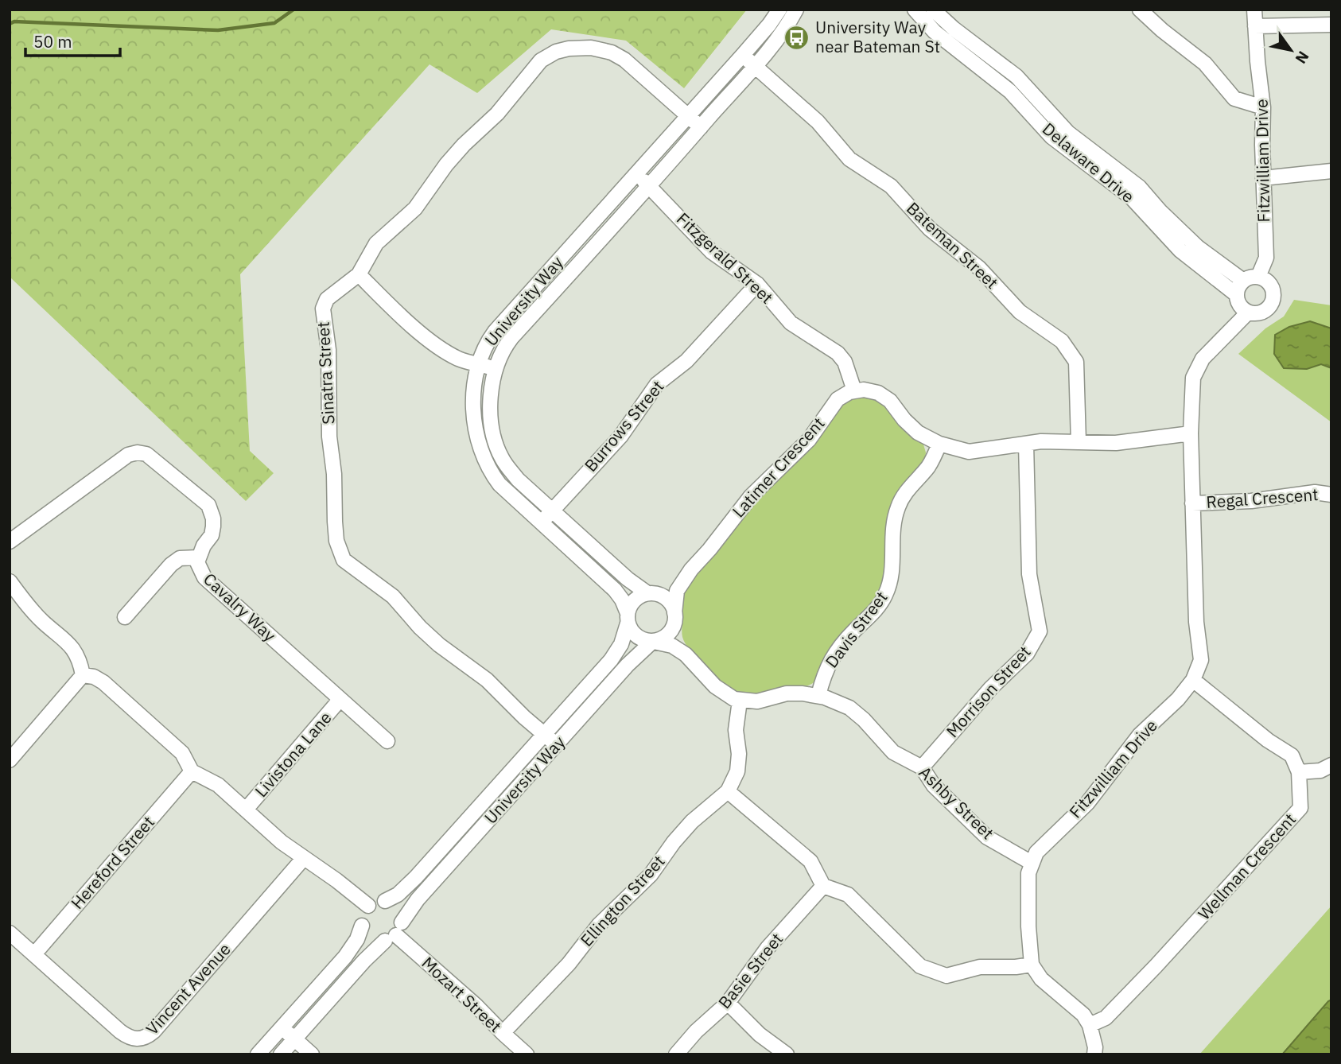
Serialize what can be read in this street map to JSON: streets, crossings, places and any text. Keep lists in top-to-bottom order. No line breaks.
{"streets":{"street":["Fitzwilliam Drive","Delaware Drive","Bateman Street","Fitzgerald Street","University Way","Sinatra Street","Burrows Street","Latimer Crescent","Regal Crescent","Cavalry Way","Davis Street","Morrison Street","Livistona Lane","Ashby Street","Hereford Street","Wellman Crescent","Ellington Street","Basie Street","Vincent Avenue","Mozart Street"]},"crossings":[["Fitzwilliam Drive","Delaware Drive"],["Fitzwilliam Drive","Regal Crescent"],["Fitzwilliam Drive","Ashby Street"],["Bateman Street","University Way"],["Fitzgerald Street","University Way"],["Fitzgerald Street","Burrows Street"],["Fitzgerald Street","Latimer Crescent"],["University Way","Sinatra Street"],["University Way","Burrows Street"],["University Way","Latimer Crescent"],["University Way","Mozart Street"],["Cavalry Way","Livistona Lane"],["Davis Street","Ashby Street"],["Morrison Street","Ashby Street"],["Ashby Street","Ellington Street"],["Hereford Street","Vincent Avenue"],["Ellington Street","Mozart Street"]],"places":{"bus stop":["University Way near Bateman St"]},"scale_bar":"50 m","north":"bottom right"}
